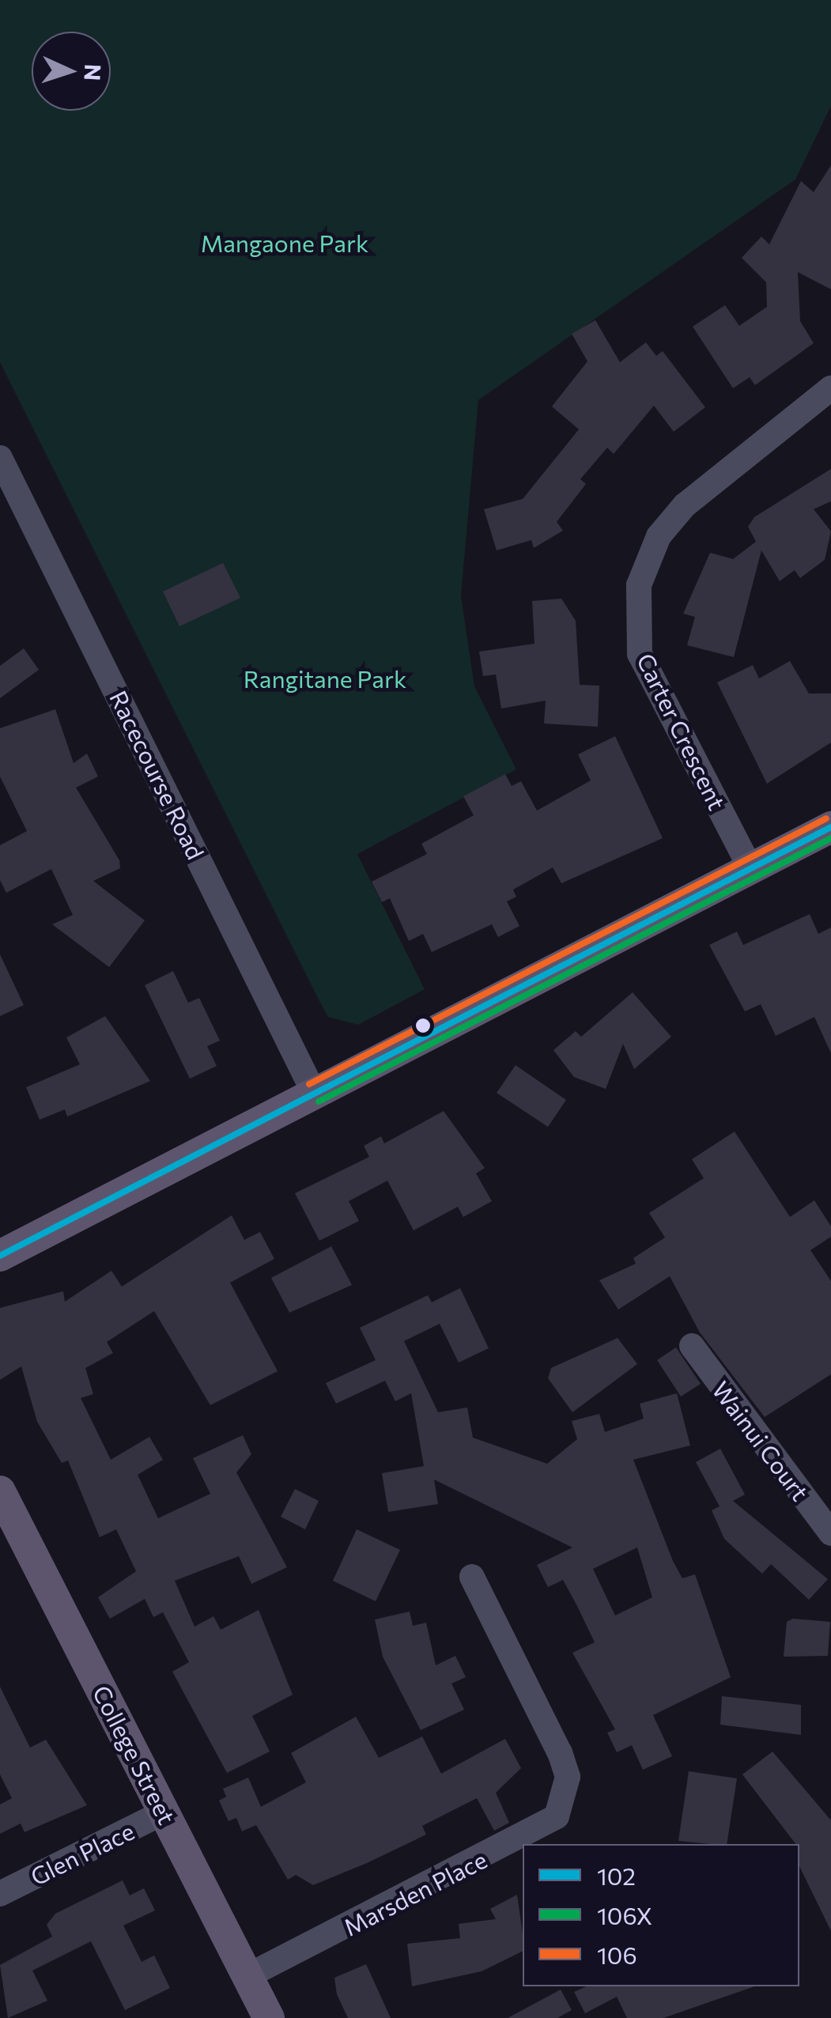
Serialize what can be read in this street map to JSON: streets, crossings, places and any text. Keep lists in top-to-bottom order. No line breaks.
{"streets":{"main road":["College Street"],"street":["Carter Crescent","Racecourse Road","Wainui Court","Glen Place","Marsden Place"]},"crossings":[["College Street","Glen Place"],["College Street","Marsden Place"]],"parks":["Mangaone Park","Rangitane Park"],"lines":["transit line 106","transit line 102","transit line 106X"],"legend":["102","106X","106"],"north":"right"}
